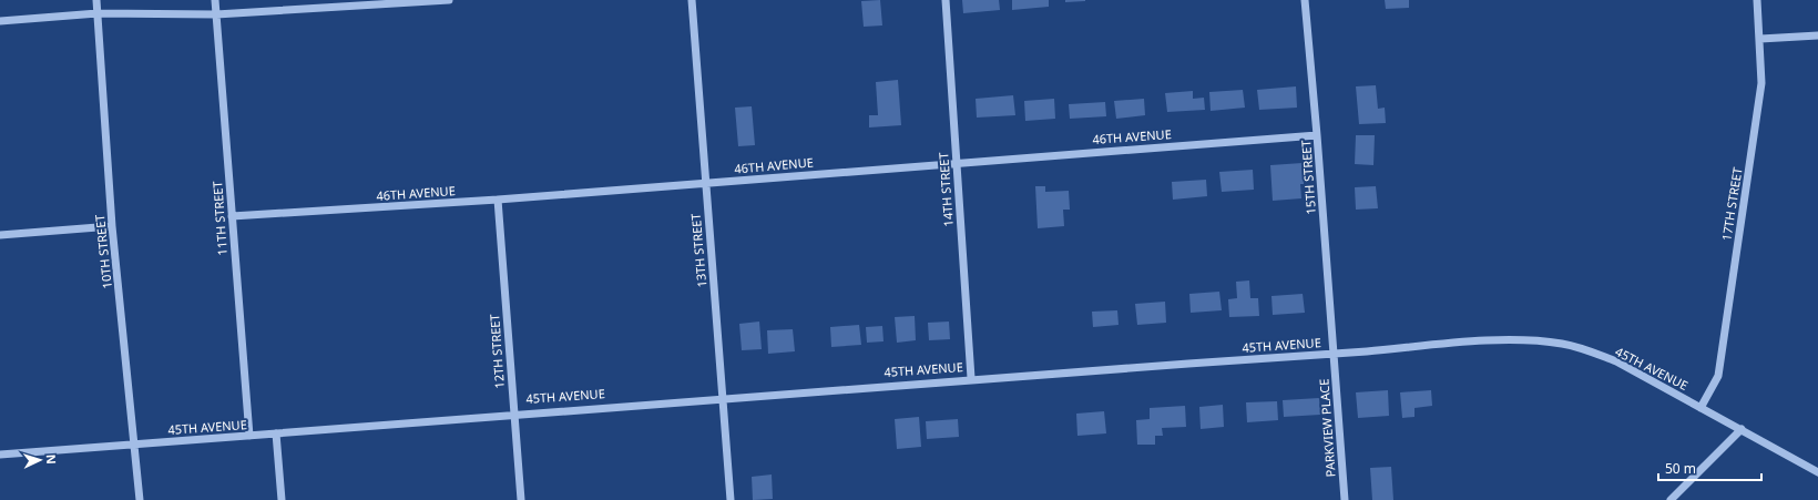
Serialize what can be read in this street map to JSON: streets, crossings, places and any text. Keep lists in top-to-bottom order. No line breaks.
{"streets":{"street":["46TH AVENUE","15TH STREET","14TH STREET","17TH STREET","11TH STREET","13TH STREET","10TH STREET","45TH AVENUE","12TH STREET","PARKVIEW PLACE"]},"crossings":[["46TH AVENUE","15TH STREET"],["46TH AVENUE","14TH STREET"],["46TH AVENUE","11TH STREET"],["46TH AVENUE","13TH STREET"],["46TH AVENUE","12TH STREET"],["15TH STREET","45TH AVENUE"],["15TH STREET","PARKVIEW PLACE"],["14TH STREET","45TH AVENUE"],["17TH STREET","45TH AVENUE"],["11TH STREET","45TH AVENUE"],["13TH STREET","45TH AVENUE"],["10TH STREET","45TH AVENUE"],["45TH AVENUE","12TH STREET"],["45TH AVENUE","PARKVIEW PLACE"]],"scale_bar":"50 m","north":"right"}
